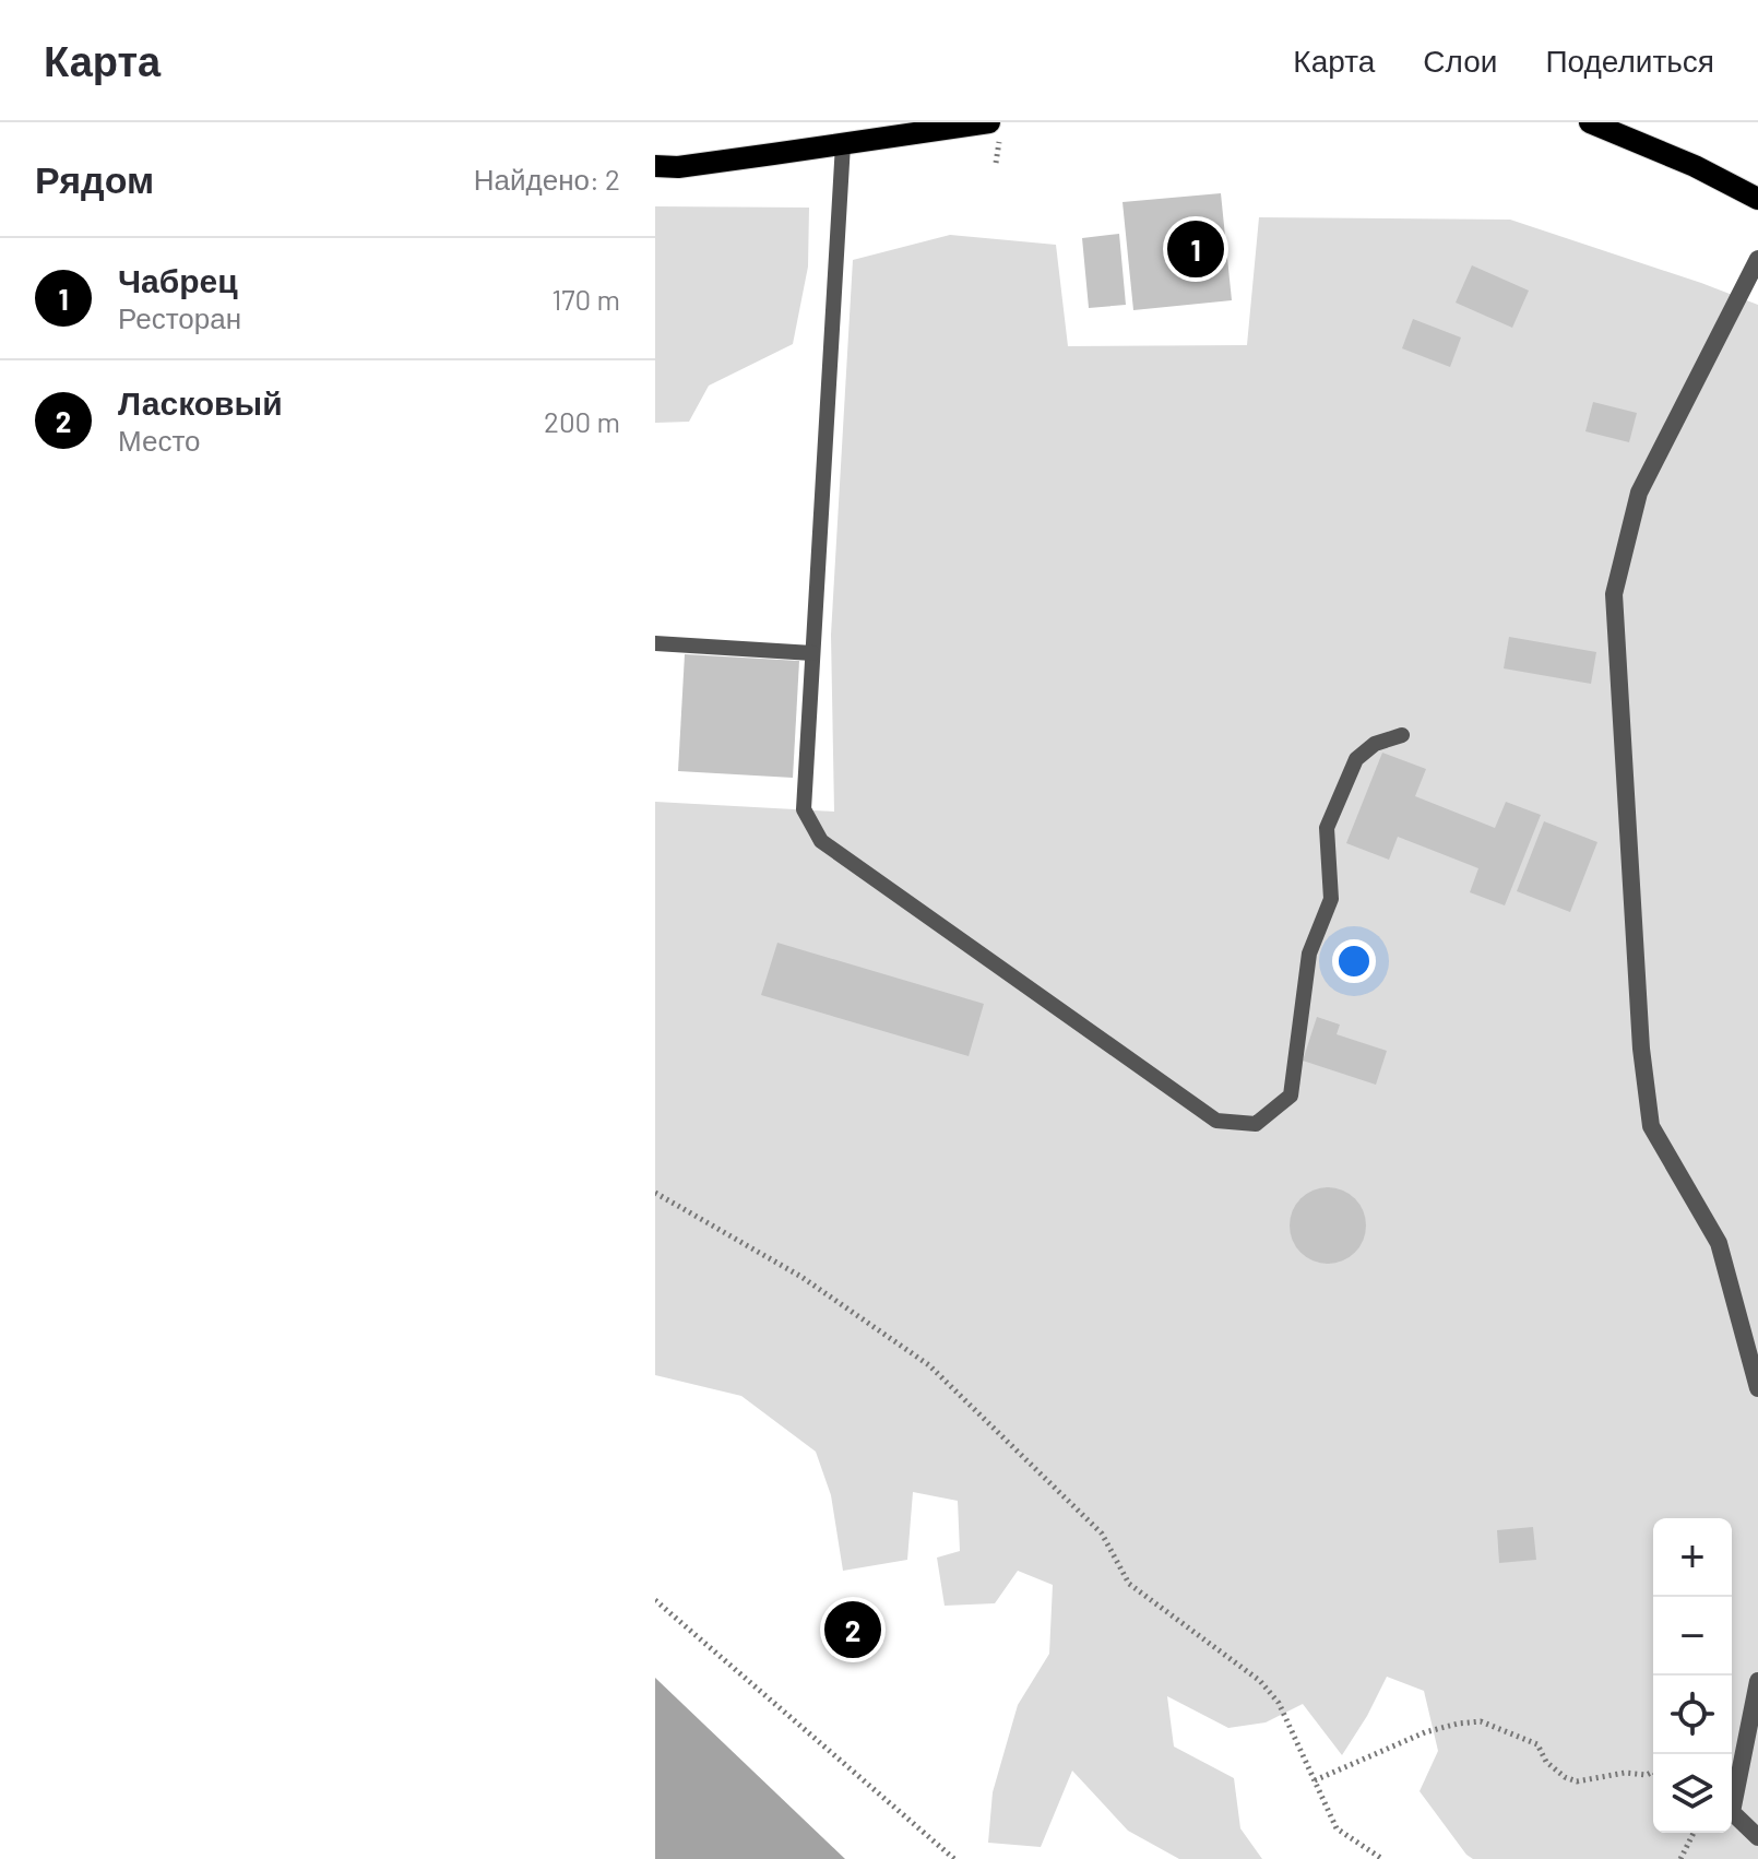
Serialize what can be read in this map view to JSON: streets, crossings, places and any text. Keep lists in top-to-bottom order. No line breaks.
{"page":{"header":"Карта","nav":["Карта","Слои","Поделиться"],"heading":["Рядом","Найдено: 2"],"pins":["1","2"],"list":[{"mark":"1","name":"Чабрец","note":"Ресторан","value":"170 m"},{"mark":"2","name":"Ласковый","note":"Место","value":"200 m"}],"map_buttons":["+","−"]}}
